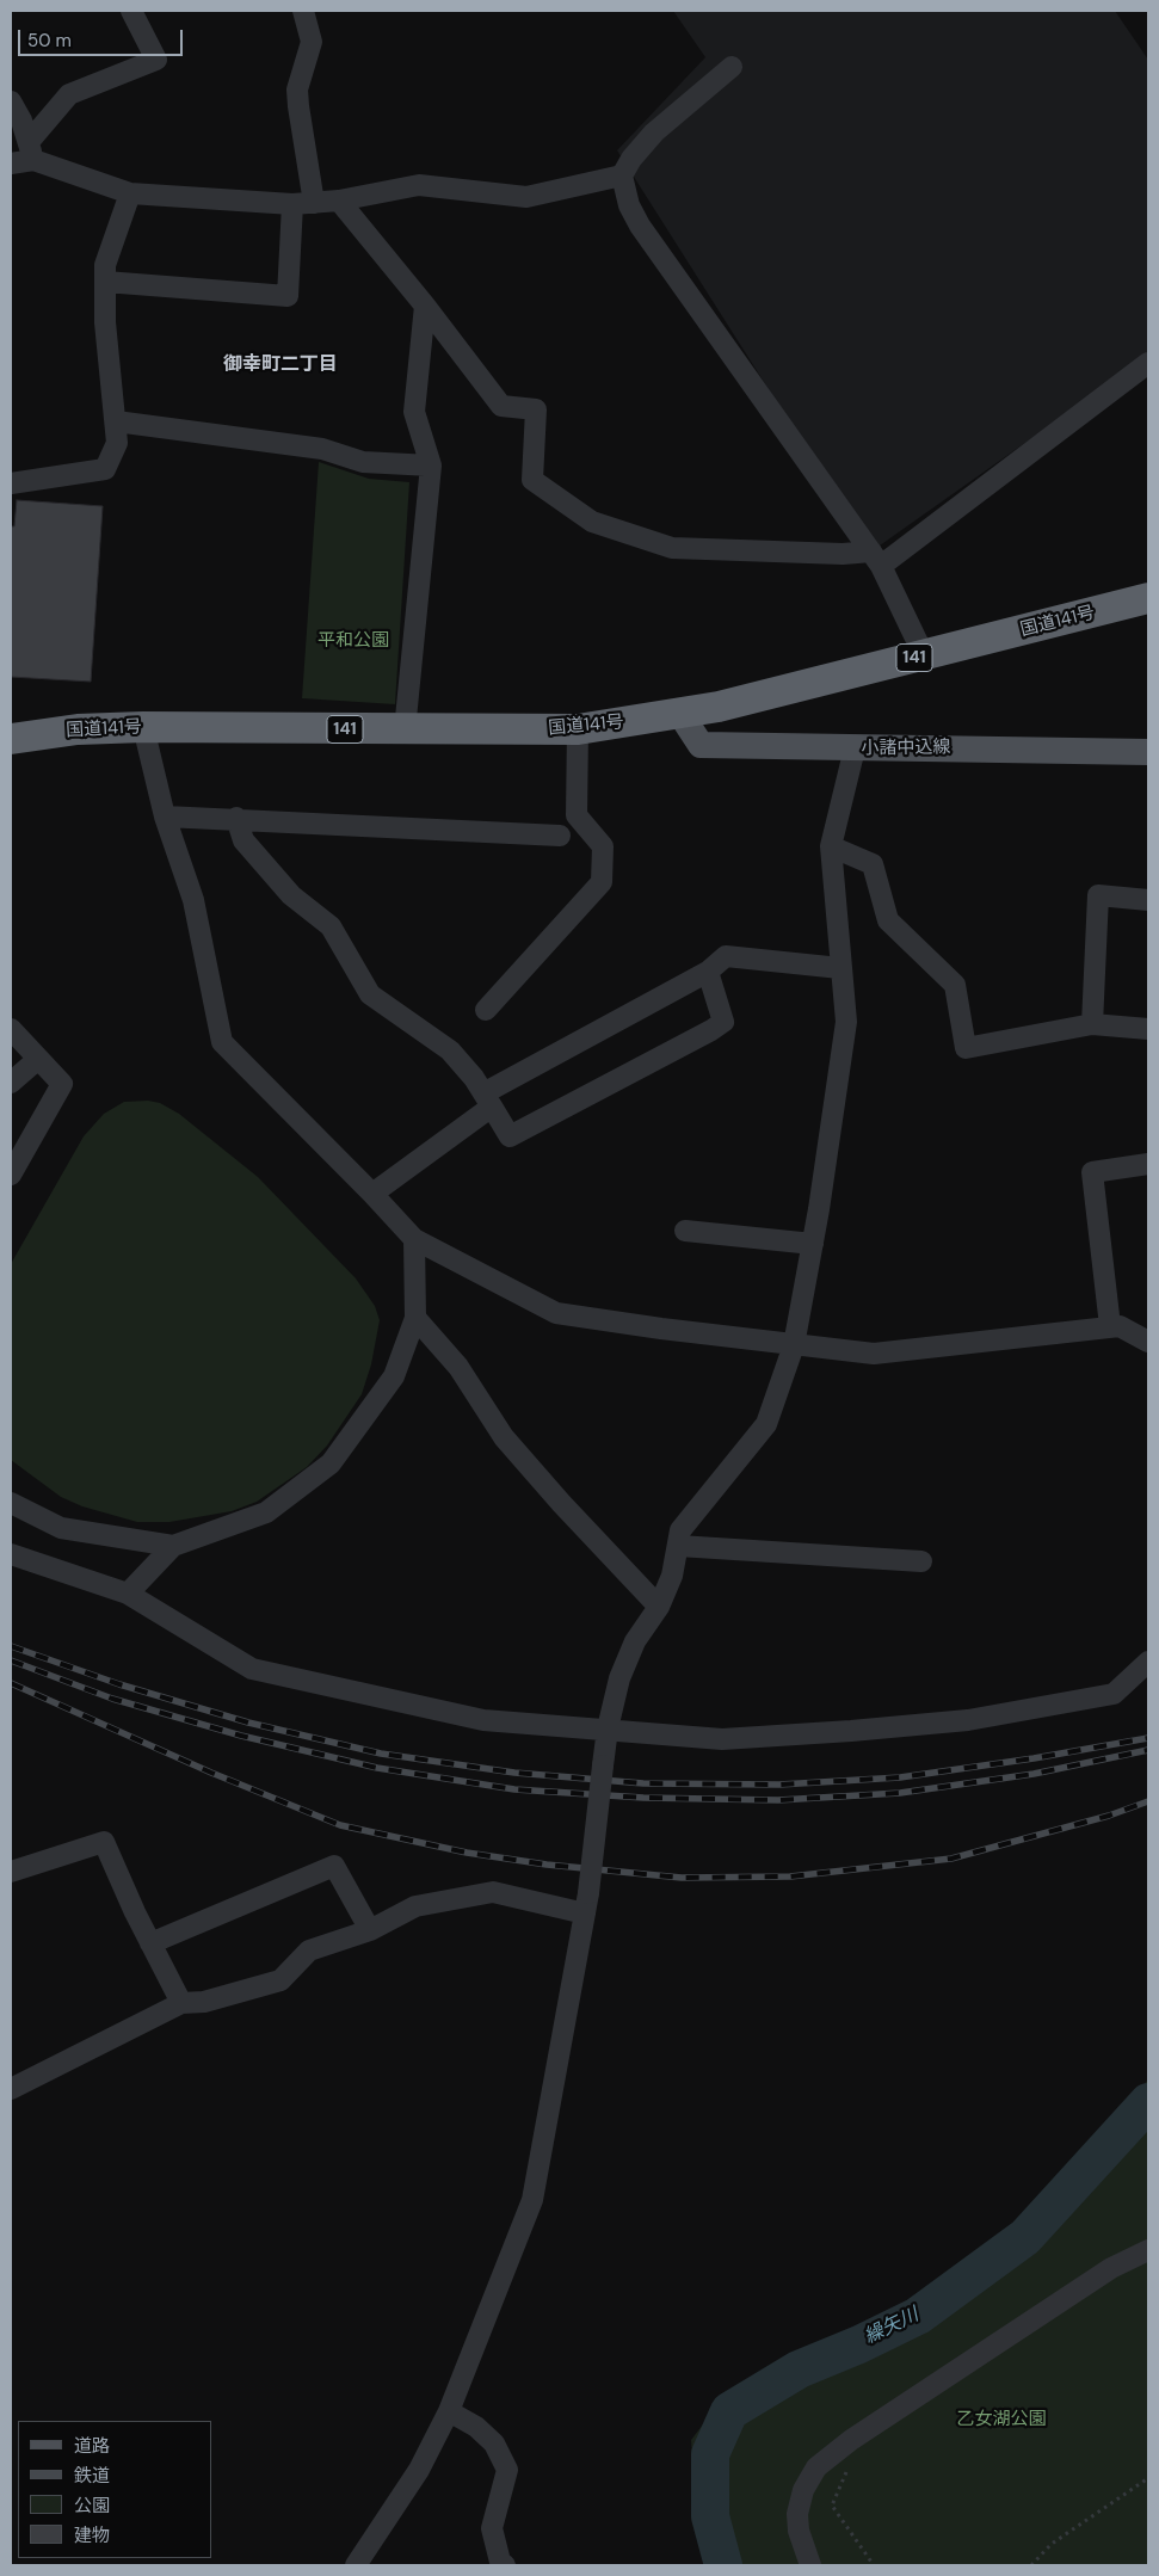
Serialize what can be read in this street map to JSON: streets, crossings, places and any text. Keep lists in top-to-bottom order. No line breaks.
{"streets":{"highway":["国道141号","141"],"main road":["小諸中込線"]},"crossings":[["国道141号","小諸中込線"]],"districts":["御幸町二丁目"],"water":["繰矢川"],"parks":["平和公園","乙女湖公園"],"legend":["道路","鉄道","公園","建物"],"scale_bar":"50 m"}
